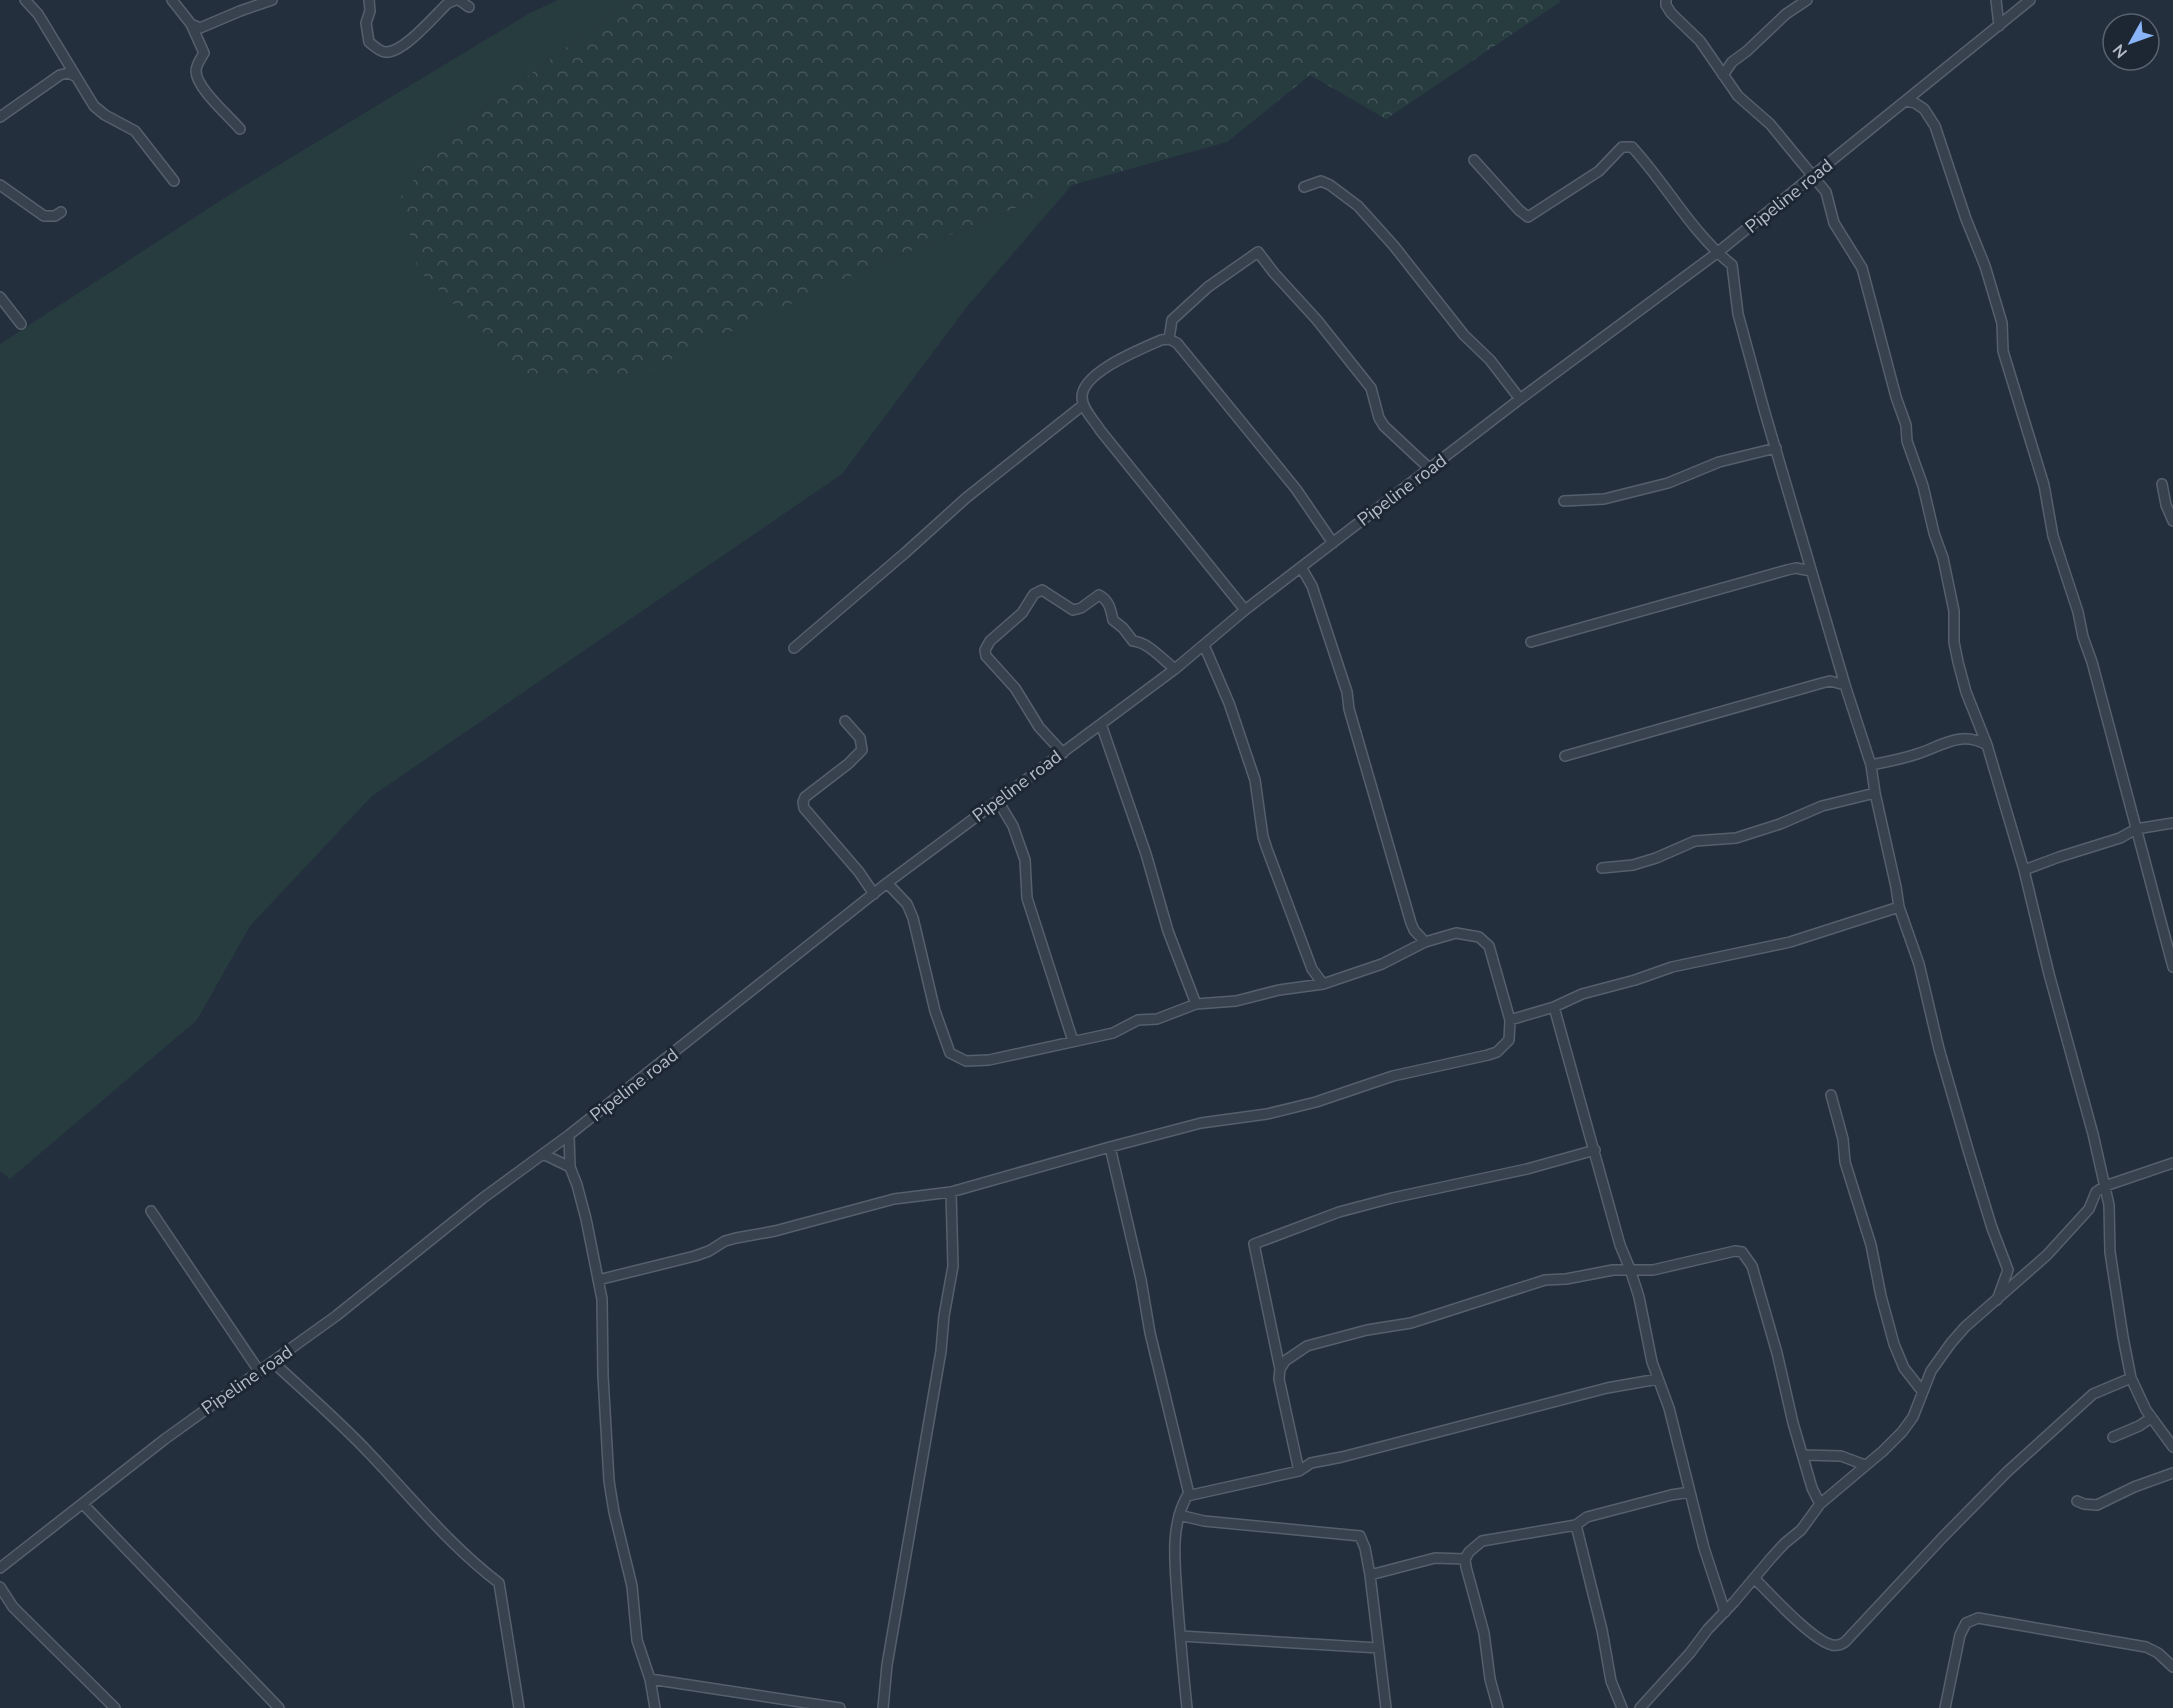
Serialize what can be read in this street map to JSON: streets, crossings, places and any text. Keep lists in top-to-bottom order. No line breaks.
{"streets":{"street":["Pipeline road"]},"north":"bottom left"}
